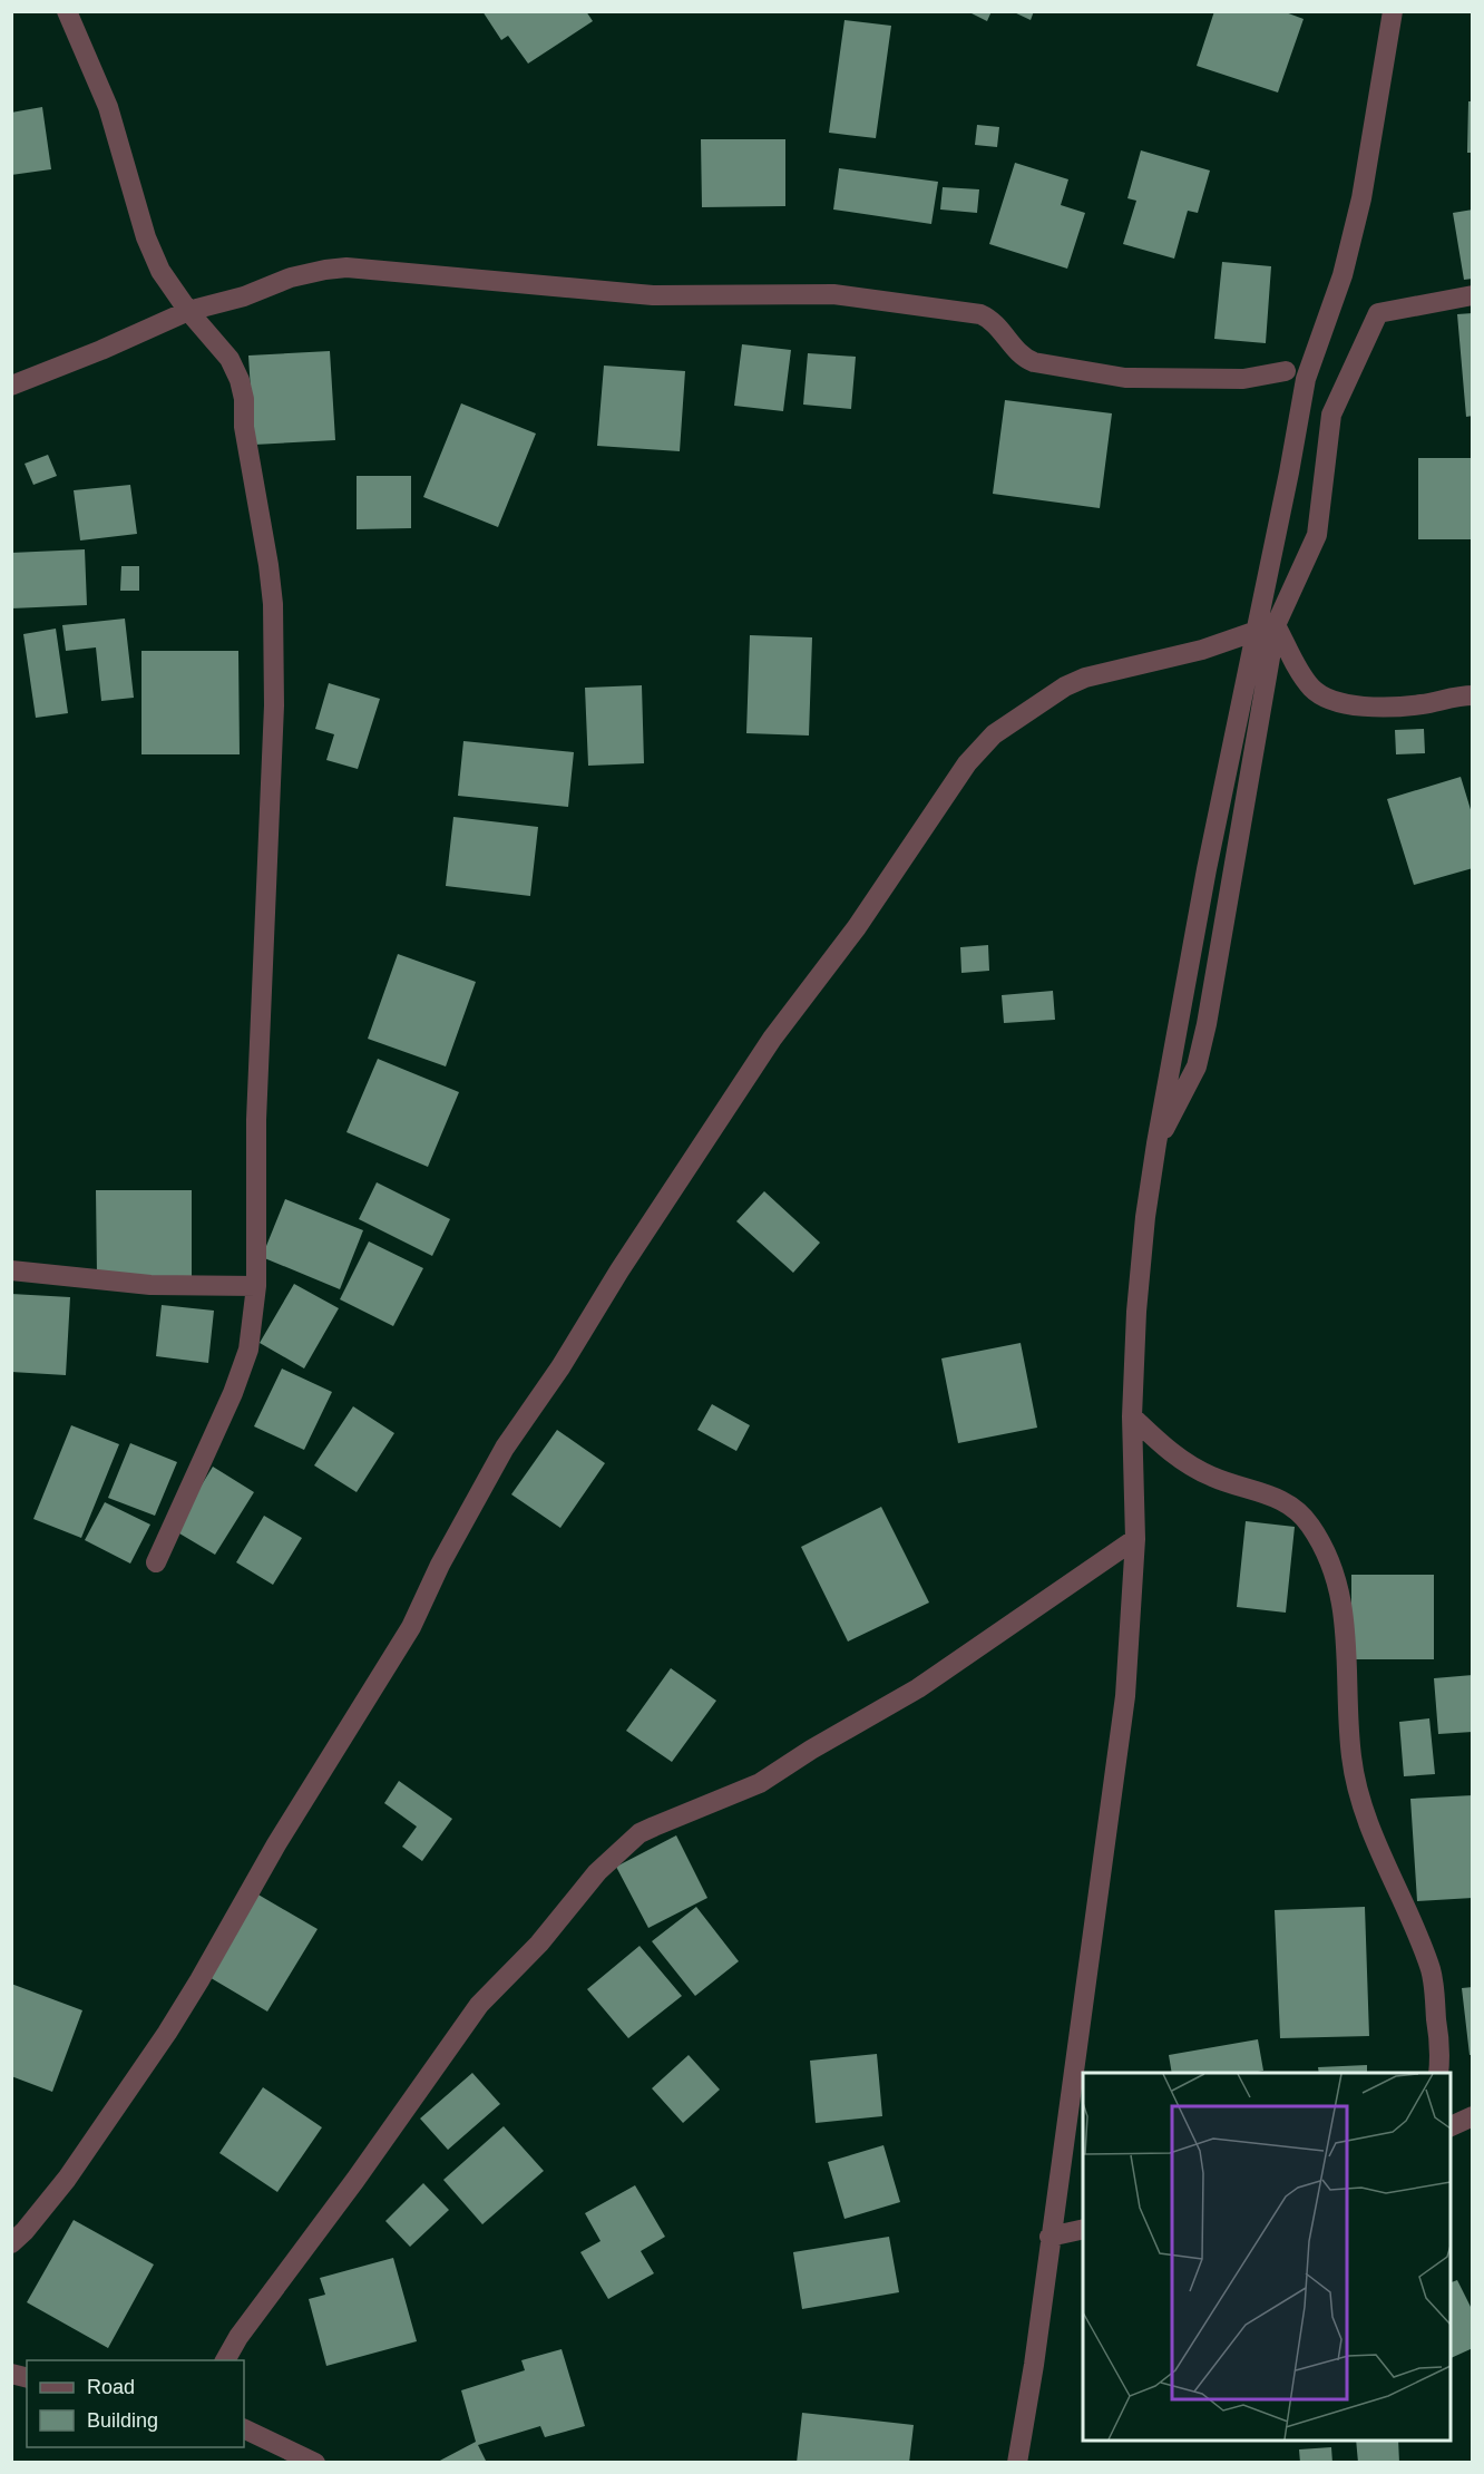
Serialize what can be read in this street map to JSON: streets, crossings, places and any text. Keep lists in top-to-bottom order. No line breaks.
{"legend":["Road","Building"]}
